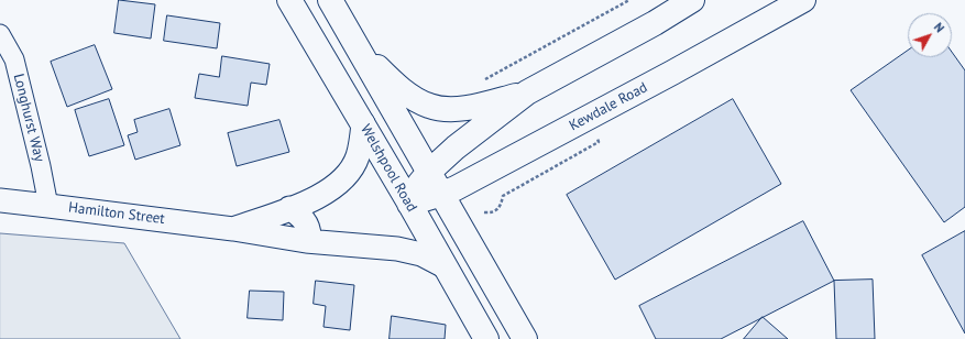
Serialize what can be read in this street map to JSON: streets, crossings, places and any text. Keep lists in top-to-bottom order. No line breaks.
{"streets":{"main road":["Kewdale Road","Welshpool Road"],"street":["Longhurst Way","Hamilton Street"]},"crossings":[["Kewdale Road","Welshpool Road"],["Longhurst Way","Hamilton Street"],["Welshpool Road","Hamilton Street"]],"north":"top right"}
